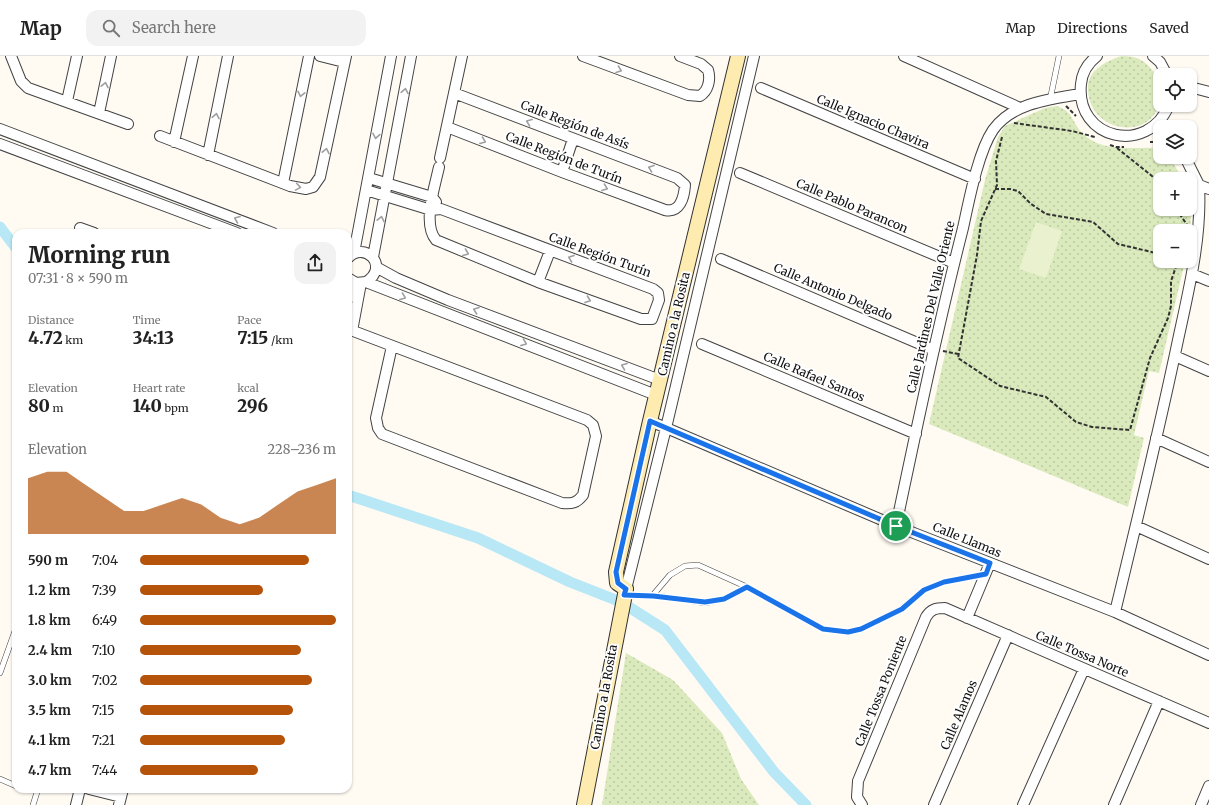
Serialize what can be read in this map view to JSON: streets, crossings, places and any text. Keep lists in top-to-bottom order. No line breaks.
{"streets":{"street":["Calle Ignacio Chavira","Calle Región de Asís","Calle Región de Turín","Calle Pablo Parancon","Calle Región Turín","Calle Antonio Delgado","Calle Jardines Del Valle Oriente","Camino a la Rosita","Calle Rafael Santos","Calle Llamas","Calle Tossa Norte","Calle Tossa Poniente","Calle Alamos"]},"crossings":[["Calle Ignacio Chavira","Calle Jardines Del Valle Oriente"],["Calle Región de Asís","Calle Región de Turín"],["Calle Pablo Parancon","Calle Jardines Del Valle Oriente"],["Calle Antonio Delgado","Calle Jardines Del Valle Oriente"],["Calle Jardines Del Valle Oriente","Calle Rafael Santos"],["Calle Jardines Del Valle Oriente","Calle Llamas"],["Camino a la Rosita","Calle Llamas"],["Calle Tossa Norte","Calle Tossa Poniente"],["Calle Tossa Norte","Calle Alamos"]],"one_way":["Calle Región de Asís","Calle Región de Turín"],"page":{"header":"Map","search":"Search here","nav":["Map","Directions","Saved"],"map_buttons":["+","−"],"heading":["Morning run","07:31 · 8 × 590 m"],"stats":[["Distance","4.72 km"],["Time","34:13"],["Pace","7:15 /km"],["Elevation","80 m"],["Heart rate","140 bpm"],["kcal","296"]],"chart":["Elevation","228–236 m"],"list":[{"name":"590 m","note":"7:04"},{"name":"1.2 km","note":"7:39"},{"name":"1.8 km","note":"6:49"},{"name":"2.4 km","note":"7:10"},{"name":"3.0 km","note":"7:02"},{"name":"3.5 km","note":"7:15"},{"name":"4.1 km","note":"7:21"},{"name":"4.7 km","note":"7:44"}]}}
